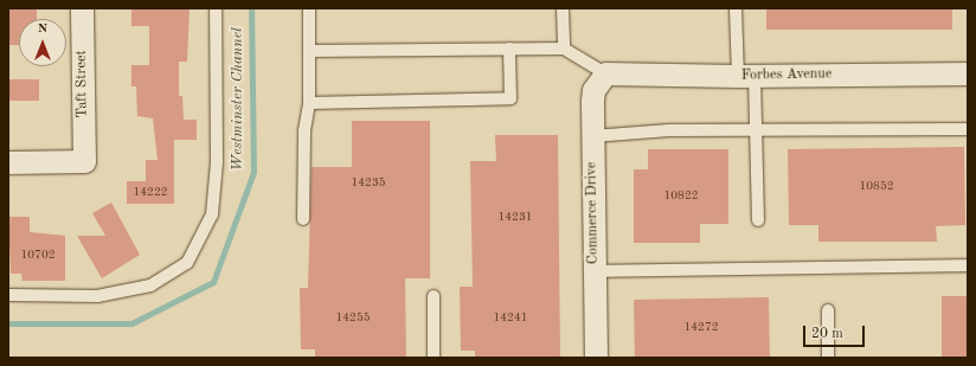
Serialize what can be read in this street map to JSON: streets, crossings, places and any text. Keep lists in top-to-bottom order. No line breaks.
{"streets":{"street":["Forbes Avenue","Taft Street","Commerce Drive"]},"crossings":[["Forbes Avenue","Commerce Drive"]],"water":["Westminster Channel"],"house_numbers":["14235","10852","14222","10822","14231","10702","14255","14241","14272"],"scale_bar":"20 m","north":"top"}
